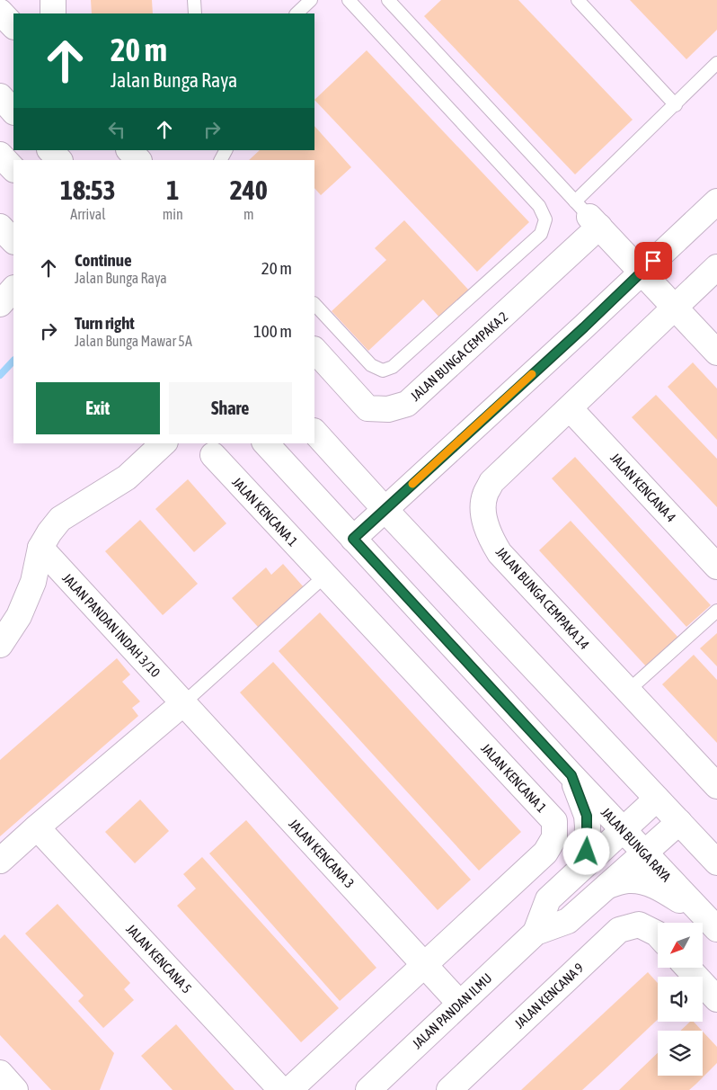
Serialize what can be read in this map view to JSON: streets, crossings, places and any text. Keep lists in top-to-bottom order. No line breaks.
{"streets":{"street":["JALAN BUNGA CEMPAKA 2","JALAN KENCANA 4","JALAN KENCANA 1","JALAN BUNGA CEMPAKA 14","JALAN PANDAN INDAH 3/10","JALAN BUNGA RAYA","JALAN KENCANA 3","JALAN KENCANA 5","JALAN KENCANA 9","JALAN PANDAN ILMU"]},"crossings":[["JALAN KENCANA 4","JALAN BUNGA CEMPAKA 14"],["JALAN KENCANA 1","JALAN KENCANA 3"],["JALAN PANDAN INDAH 3/10","JALAN KENCANA 3"],["JALAN BUNGA RAYA","JALAN PANDAN ILMU"],["JALAN KENCANA 3","JALAN PANDAN ILMU"]],"north":"bottom left","page":{"turn":["20 m","Jalan Bunga Raya"],"eta":["18:53","Arrival","1","min","240","m"],"list":[{"name":"Continue","note":"Jalan Bunga Raya","value":"20 m"},{"name":"Turn right","note":"Jalan Bunga Mawar 5A","value":"100 m"}],"buttons":["Exit","Share"]}}
